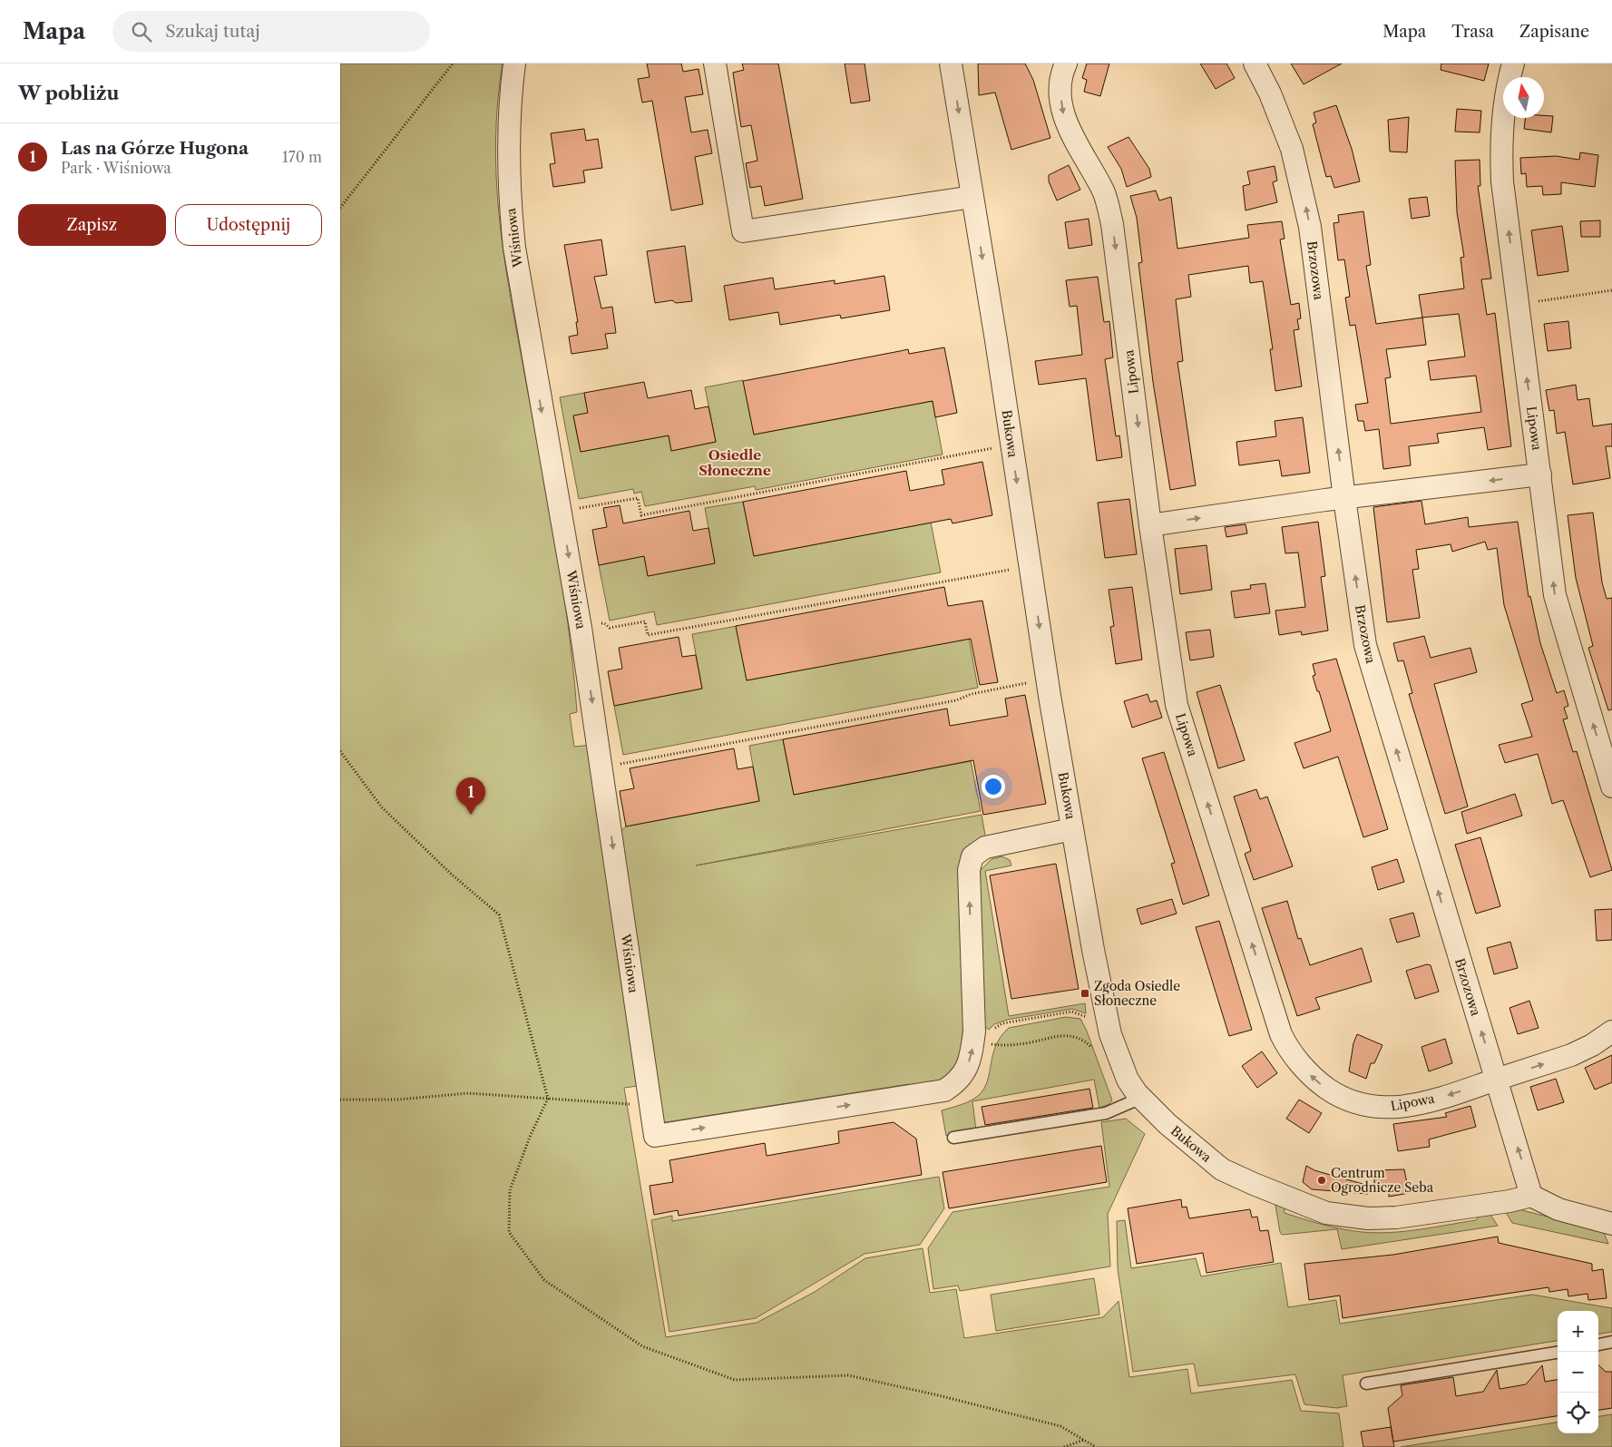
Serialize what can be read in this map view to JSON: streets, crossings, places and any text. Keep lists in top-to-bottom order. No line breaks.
{"streets":{"street":["Wiśniowa","Brzozowa","Lipowa","Bukowa"]},"crossings":[["Wiśniowa","Bukowa"],["Brzozowa","Lipowa"],["Brzozowa","Bukowa"]],"one_way":["Brzozowa","Bukowa"],"districts":["Osiedle Słoneczne"],"places":{"transit":["Zgoda Osiedle Słoneczne"],"other":["Centrum Ogrodnicze Seba"]},"north":"top","page":{"header":"Mapa","search":"Szukaj tutaj","nav":["Mapa","Trasa","Zapisane"],"heading":"W pobliżu","list":[{"mark":"1","name":"Las na Górze Hugona","note":"Park · Wiśniowa","value":"170 m"}],"buttons":["Zapisz","Udostępnij"],"pins":"1","map_buttons":["+","−"]}}
